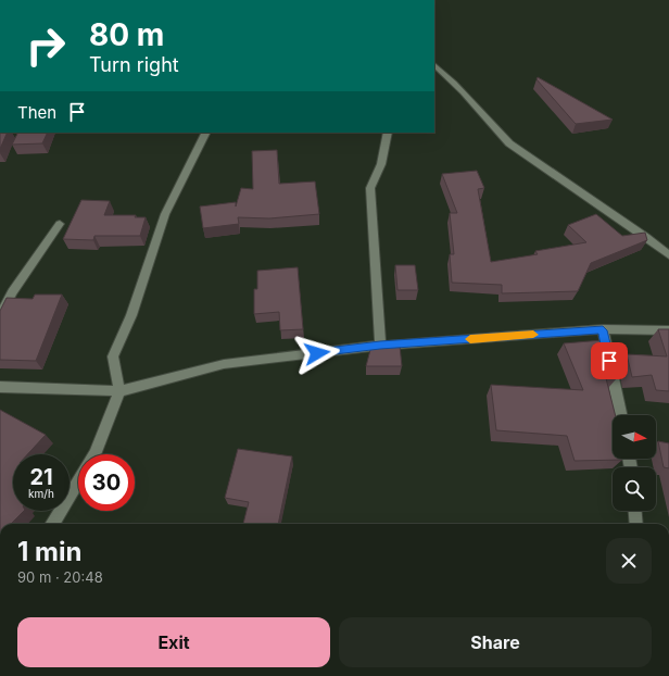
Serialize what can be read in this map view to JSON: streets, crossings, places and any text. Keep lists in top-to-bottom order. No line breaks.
{"north":"right","page":{"turn":["80 m","Turn right"],"then":"Then","speed":"21 km/h","limit":"30","heading":["1 min","90 m · 20:48"],"buttons":["Exit","Share"]}}
